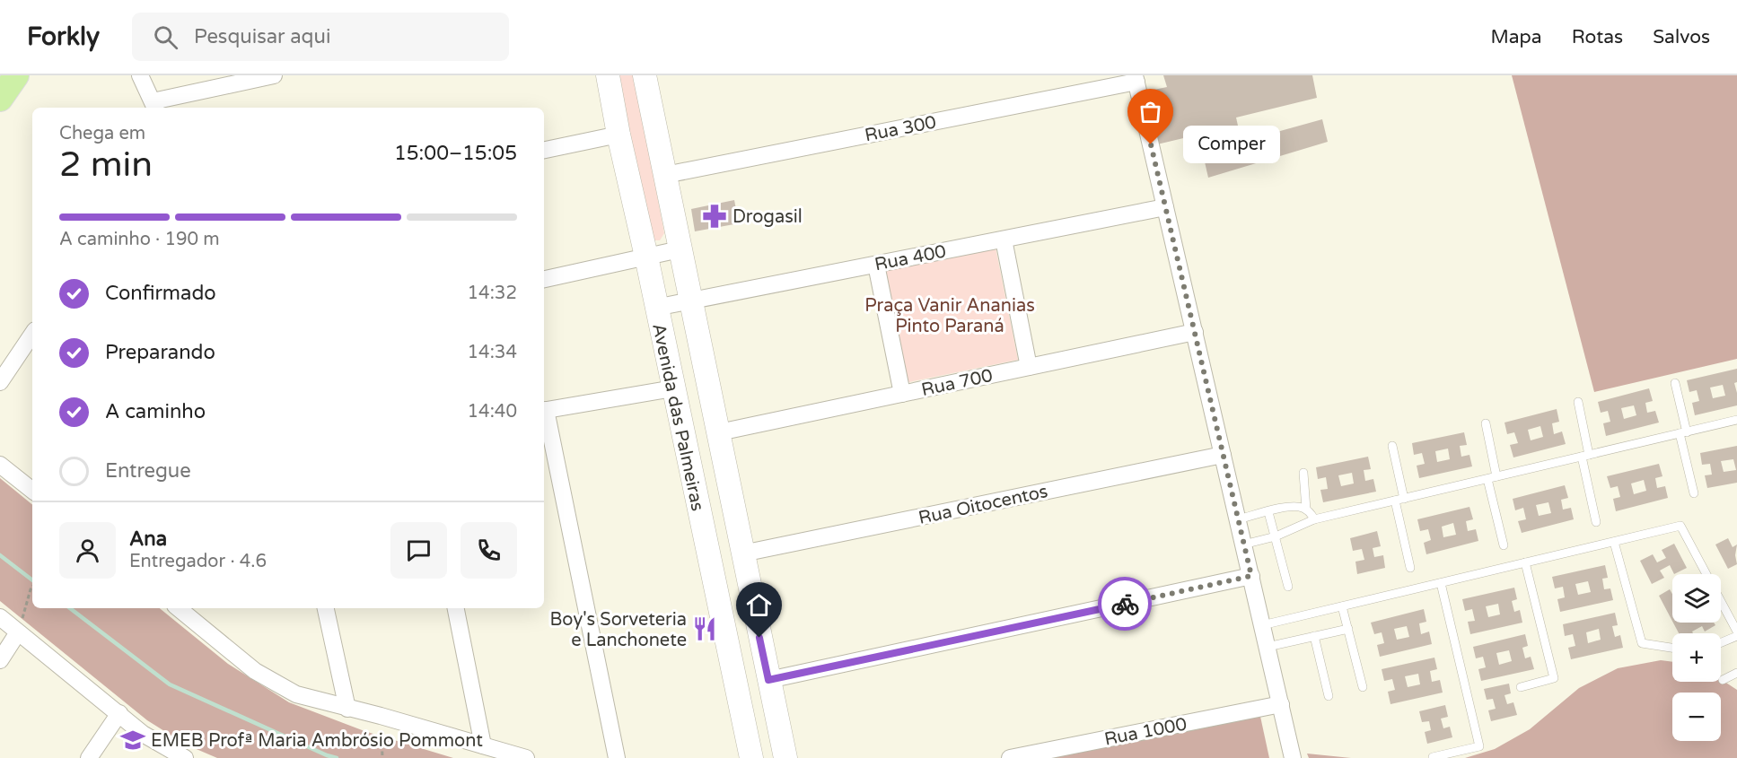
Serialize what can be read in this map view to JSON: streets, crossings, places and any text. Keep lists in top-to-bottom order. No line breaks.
{"streets":{"street":["Rua 300","Rua 400","Rua 700","Avenida das Palmeiras","Rua Oitocentos","Rua 1000"]},"crossings":[["Rua 300","Avenida das Palmeiras"],["Rua 400","Avenida das Palmeiras"],["Rua 700","Avenida das Palmeiras"],["Avenida das Palmeiras","Rua Oitocentos"]],"parks":["Praça Vanir Ananias Pinto Paraná"],"places":{"other":["Comper"],"pharmacy":["Drogasil"],"restaurant":["Boy's Sorveteria e Lanchonete"],"school or university":["EMEB Profª Maria Ambrósio Pommont"]},"page":{"header":"Forkly","search":"Pesquisar aqui","nav":["Mapa","Rotas","Salvos"],"heading":["2 min","Chega em","15:00–15:05"],"panel":["Ana","Entregador · 4.6"],"bubble":"Comper","bar":"A caminho · 190 m","list":[["Confirmado","14:32"],["Preparando","14:34"],["A caminho","14:40"],"Entregue"],"map_buttons":["+","−"]}}
